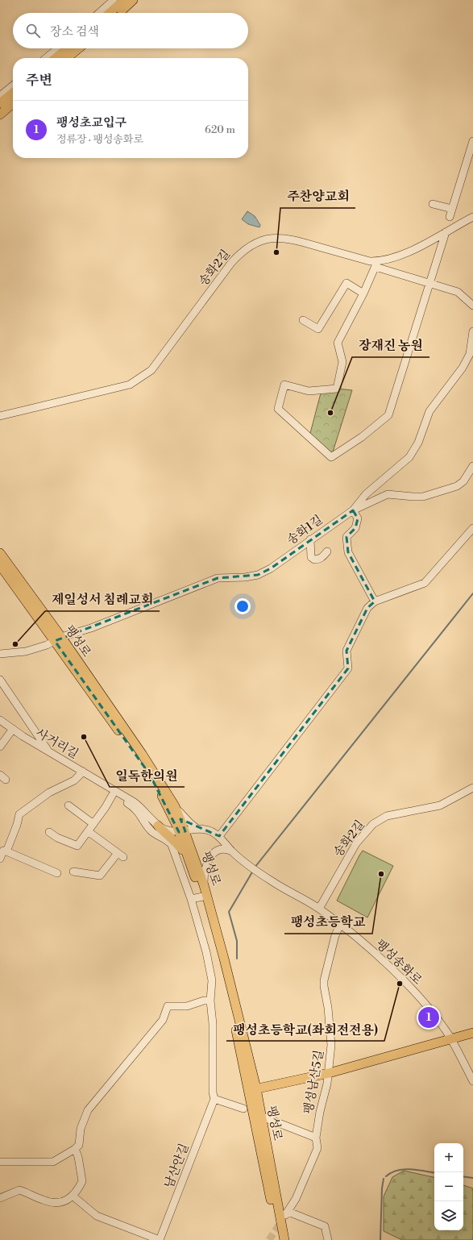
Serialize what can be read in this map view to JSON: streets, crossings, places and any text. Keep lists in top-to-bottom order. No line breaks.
{"streets":{"main road":["팽성로"],"street":["송화2길","송화1길","사거리길","팽성송화로","팽성남산5길","남산안길"]},"crossings":[["송화2길","팽성송화로"],["송화1길","팽성로"],["팽성로","사거리길"],["팽성로","팽성송화로"],["사거리길","팽성송화로"],["팽성송화로","팽성남산5길"]],"places":["주찬양교회","장재진 농원","제일성서 침례교회","일독한의원","팽성초등학교","팽성초등학교(좌회전전용)"],"page":{"search":"장소 검색","heading":"주변","list":[{"mark":"1","name":"팽성초교입구","note":"정류장 · 팽성송화로","value":"620 m"}],"pins":"1","map_buttons":["+","−"]}}
